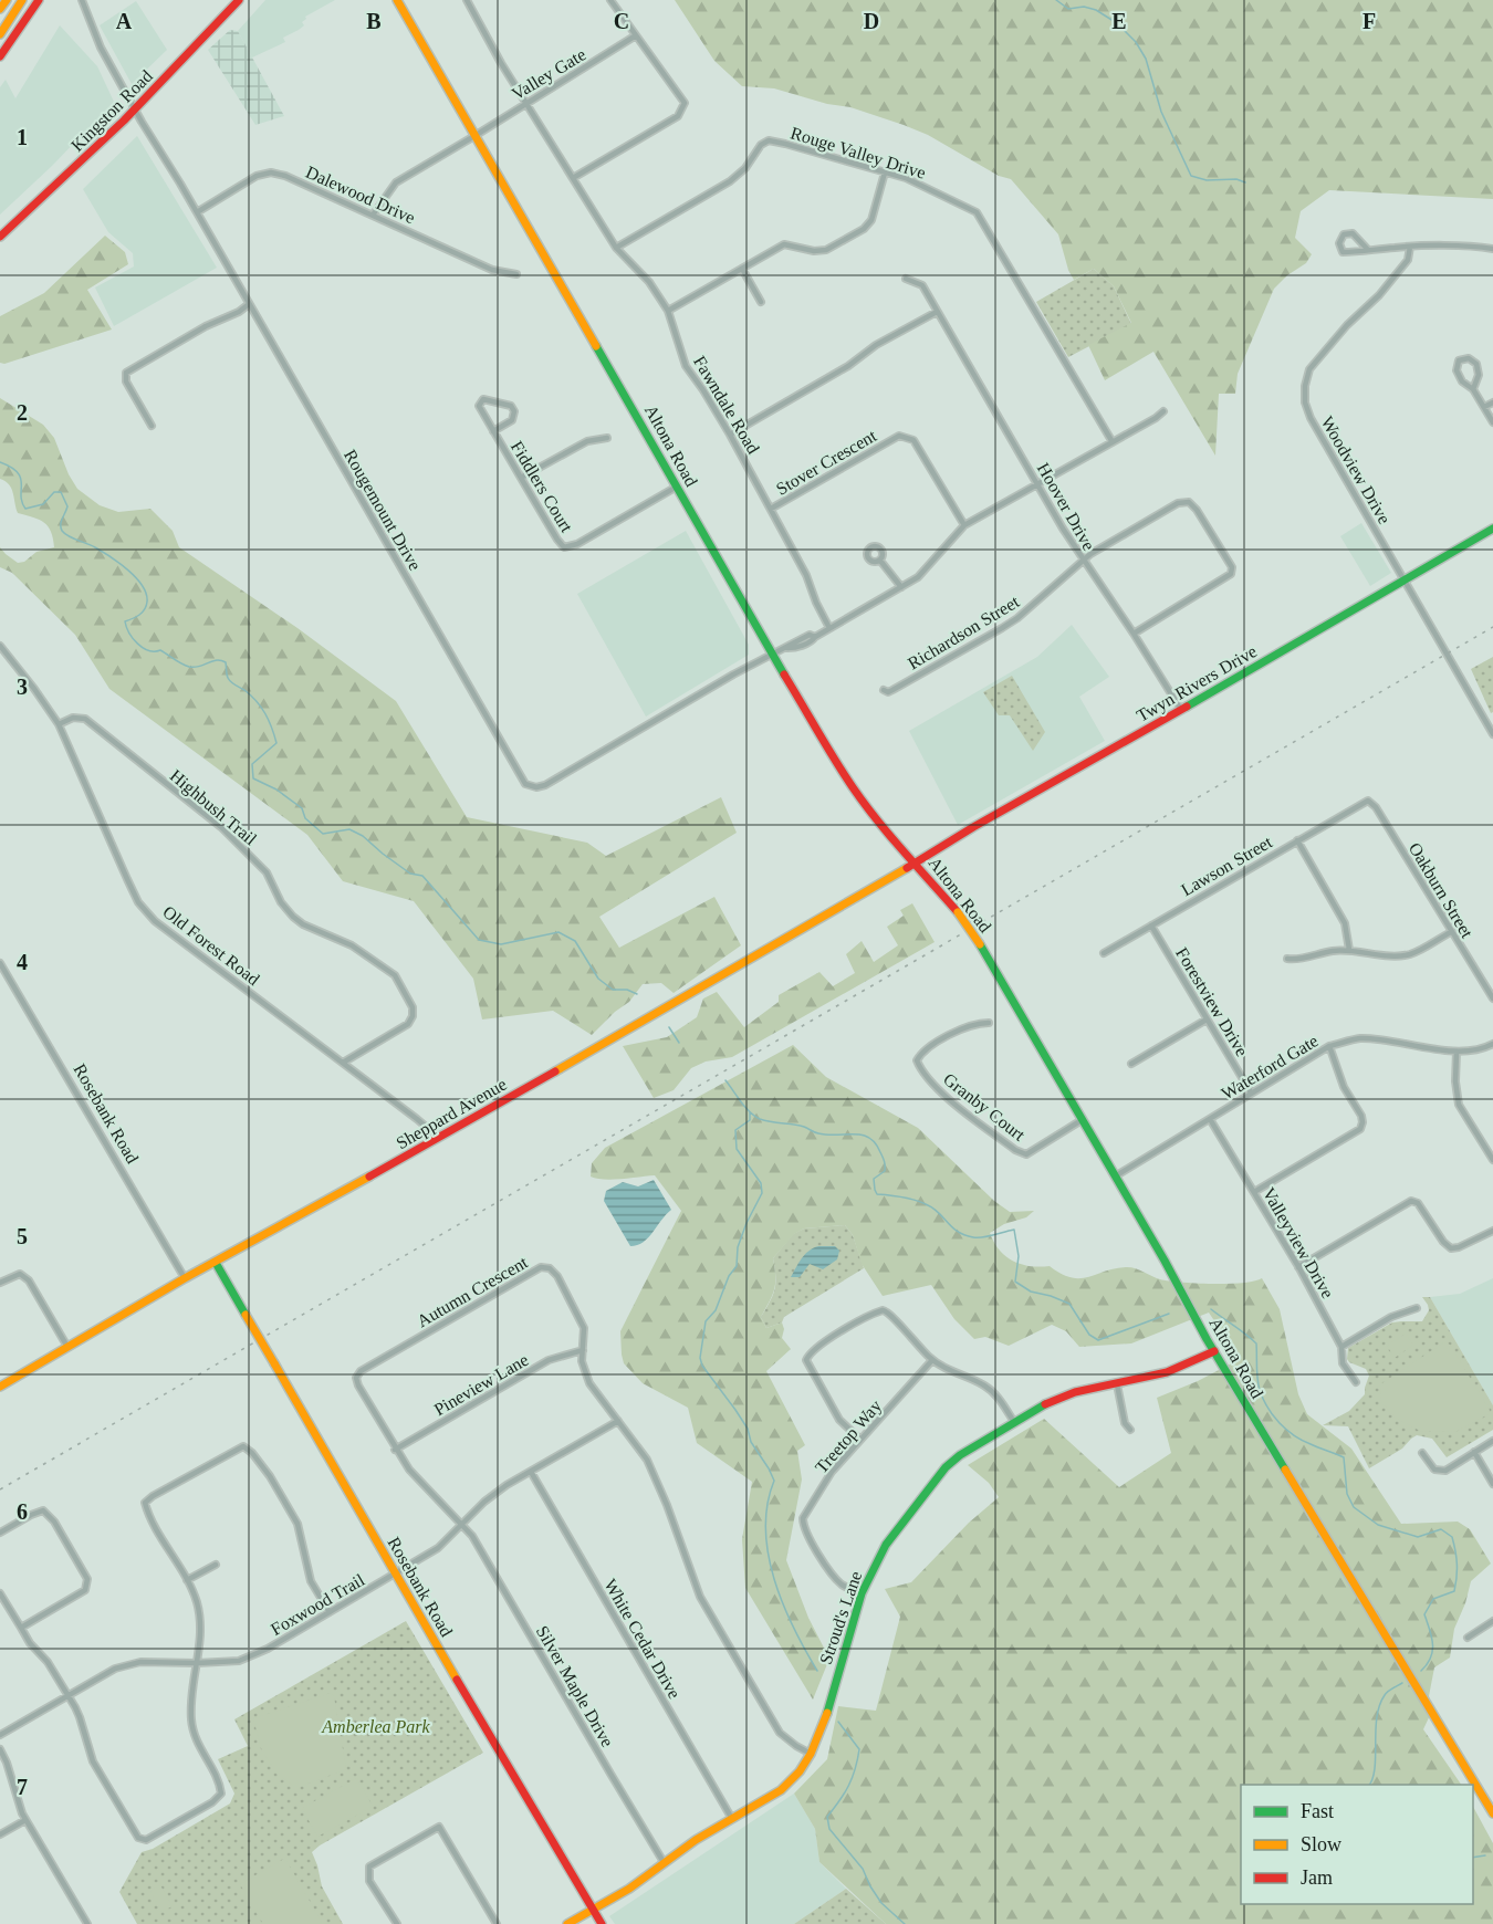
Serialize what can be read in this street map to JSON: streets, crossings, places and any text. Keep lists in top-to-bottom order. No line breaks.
{"streets":{"main road":["Kingston Road","Altona Road","Twyn Rivers Drive","Rosebank Road","Sheppard Avenue","Stroud's Lane"],"street":["Valley Gate","Rouge Valley Drive","Dalewood Drive","Fawndale Road","Stover Crescent","Woodview Drive","Fiddlers Court","Hoover Drive","Rougemount Drive","Richardson Street","Highbush Trail","Lawson Street","Oakburn Street","Old Forest Road","Forestview Drive","Waterford Gate","Granby Court","Valleyview Drive","Autumn Crescent","Pineview Lane","Treetop Way","Foxwood Trail","White Cedar Drive","Silver Maple Drive"]},"crossings":[["Valley Gate","Dalewood Drive"],["Valley Gate","Fawndale Road"],["Valley Gate","Altona Road"],["Kingston Road","Rougemount Drive"],["Rouge Valley Drive","Fawndale Road"],["Dalewood Drive","Rougemount Drive"],["Fawndale Road","Stover Crescent"],["Altona Road","Fiddlers Court"],["Altona Road","Rougemount Drive"],["Altona Road","Twyn Rivers Drive"],["Altona Road","Waterford Gate"],["Altona Road","Granby Court"],["Altona Road","Sheppard Avenue"],["Altona Road","Stroud's Lane"],["Woodview Drive","Twyn Rivers Drive"],["Hoover Drive","Richardson Street"],["Hoover Drive","Twyn Rivers Drive"],["Twyn Rivers Drive","Sheppard Avenue"],["Highbush Trail","Old Forest Road"],["Lawson Street","Oakburn Street"],["Lawson Street","Forestview Drive"],["Old Forest Road","Sheppard Avenue"],["Forestview Drive","Waterford Gate"],["Waterford Gate","Valleyview Drive"],["Rosebank Road","Sheppard Avenue"],["Rosebank Road","Foxwood Trail"],["Rosebank Road","Stroud's Lane"],["Autumn Crescent","Pineview Lane"],["Autumn Crescent","Foxwood Trail"],["Autumn Crescent","Stroud's Lane"],["Autumn Crescent","Silver Maple Drive"],["Treetop Way","Stroud's Lane"],["Foxwood Trail","White Cedar Drive"],["Foxwood Trail","Silver Maple Drive"],["Stroud's Lane","White Cedar Drive"],["Stroud's Lane","Silver Maple Drive"]],"parks":["Amberlea Park"],"legend":["Fast","Slow","Jam"],"grid":{"columns":["A","B","C","D","E","F"],"rows":["1","2","3","4","5","6","7"]}}
